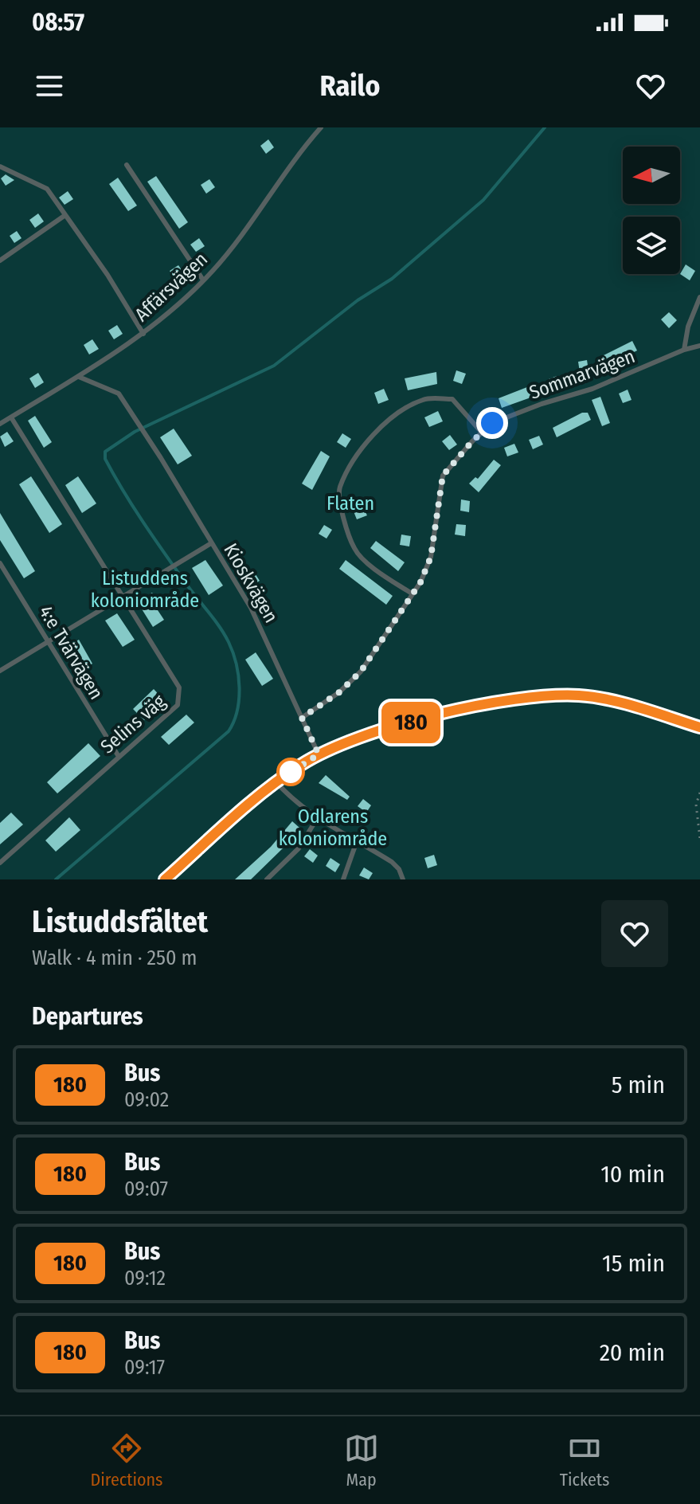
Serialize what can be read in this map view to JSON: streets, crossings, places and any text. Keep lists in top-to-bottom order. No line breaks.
{"streets":{"lane":["Affärsvägen","Sommarvägen","Kioskvägen","4:e Tvärvägen","Selins väg"]},"crossings":[["Affärsvägen","Kioskvägen"],["Affärsvägen","Selins väg"],["Sommarvägen","Kioskvägen"],["4:e Tvärvägen","Selins väg"]],"parks":["Flaten","Listuddens koloniområde","Odlarens koloniområde"],"lines":["bus line 180"],"north":"left","page":{"status":"08:57","header":"Railo","on_map":"180","heading":[["Listuddsfältet","Walk · 4 min · 250 m"],"Departures"],"list":[{"mark":"180","name":"Bus","note":"09:02","value":"5 min"},{"mark":"180","name":"Bus","note":"09:07","value":"10 min"},{"mark":"180","name":"Bus","note":"09:12","value":"15 min"},{"mark":"180","name":"Bus","note":"09:17","value":"20 min"}],"tabs":["Directions","Map","Tickets"]}}
